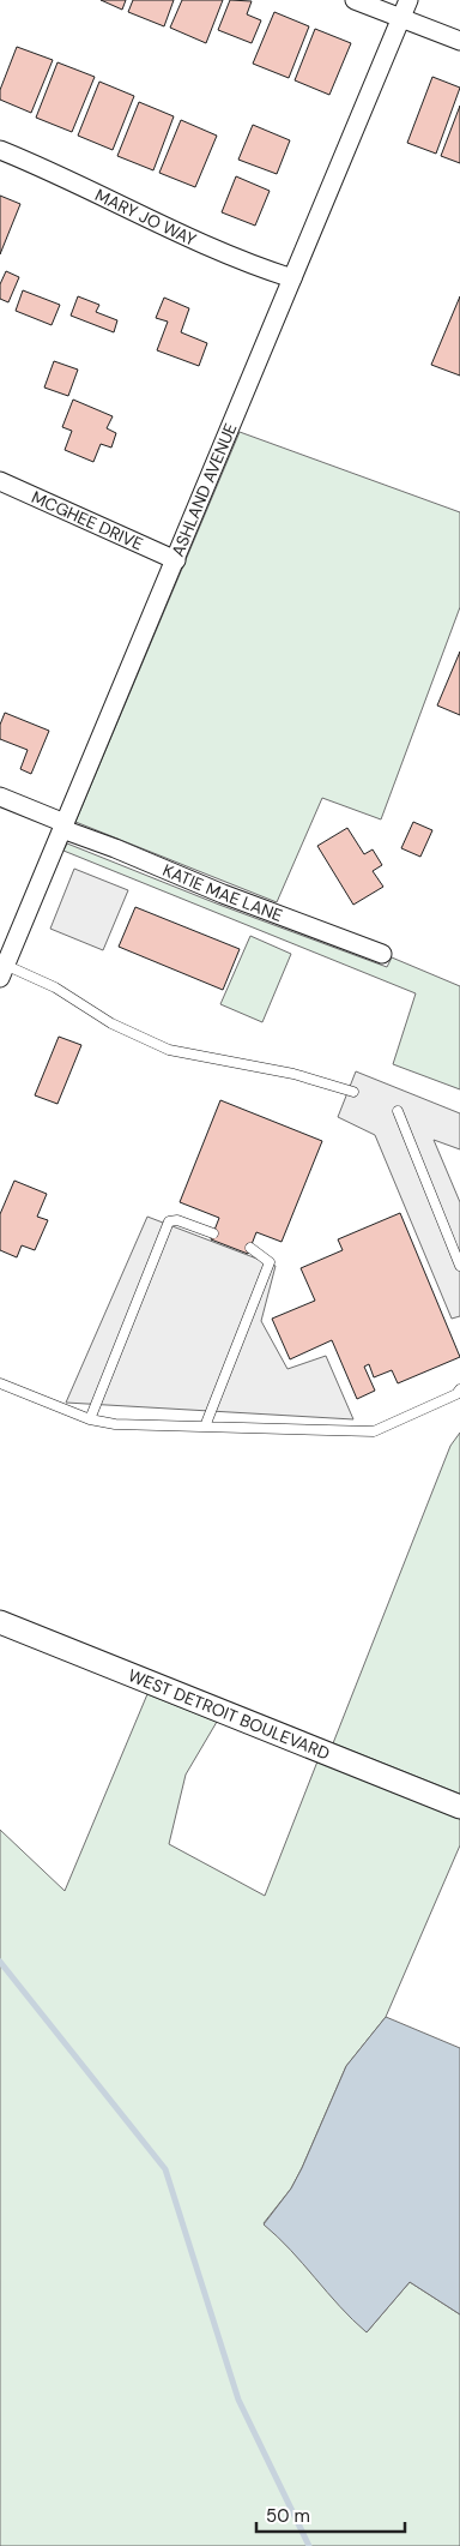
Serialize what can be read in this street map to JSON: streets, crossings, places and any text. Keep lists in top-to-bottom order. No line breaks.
{"streets":{"street":["MARY JO WAY","ASHLAND AVENUE","MCGHEE DRIVE","KATIE MAE LANE","WEST DETROIT BOULEVARD"]},"crossings":[["MARY JO WAY","ASHLAND AVENUE"],["ASHLAND AVENUE","MCGHEE DRIVE"],["ASHLAND AVENUE","KATIE MAE LANE"]],"scale_bar":"50 m"}
